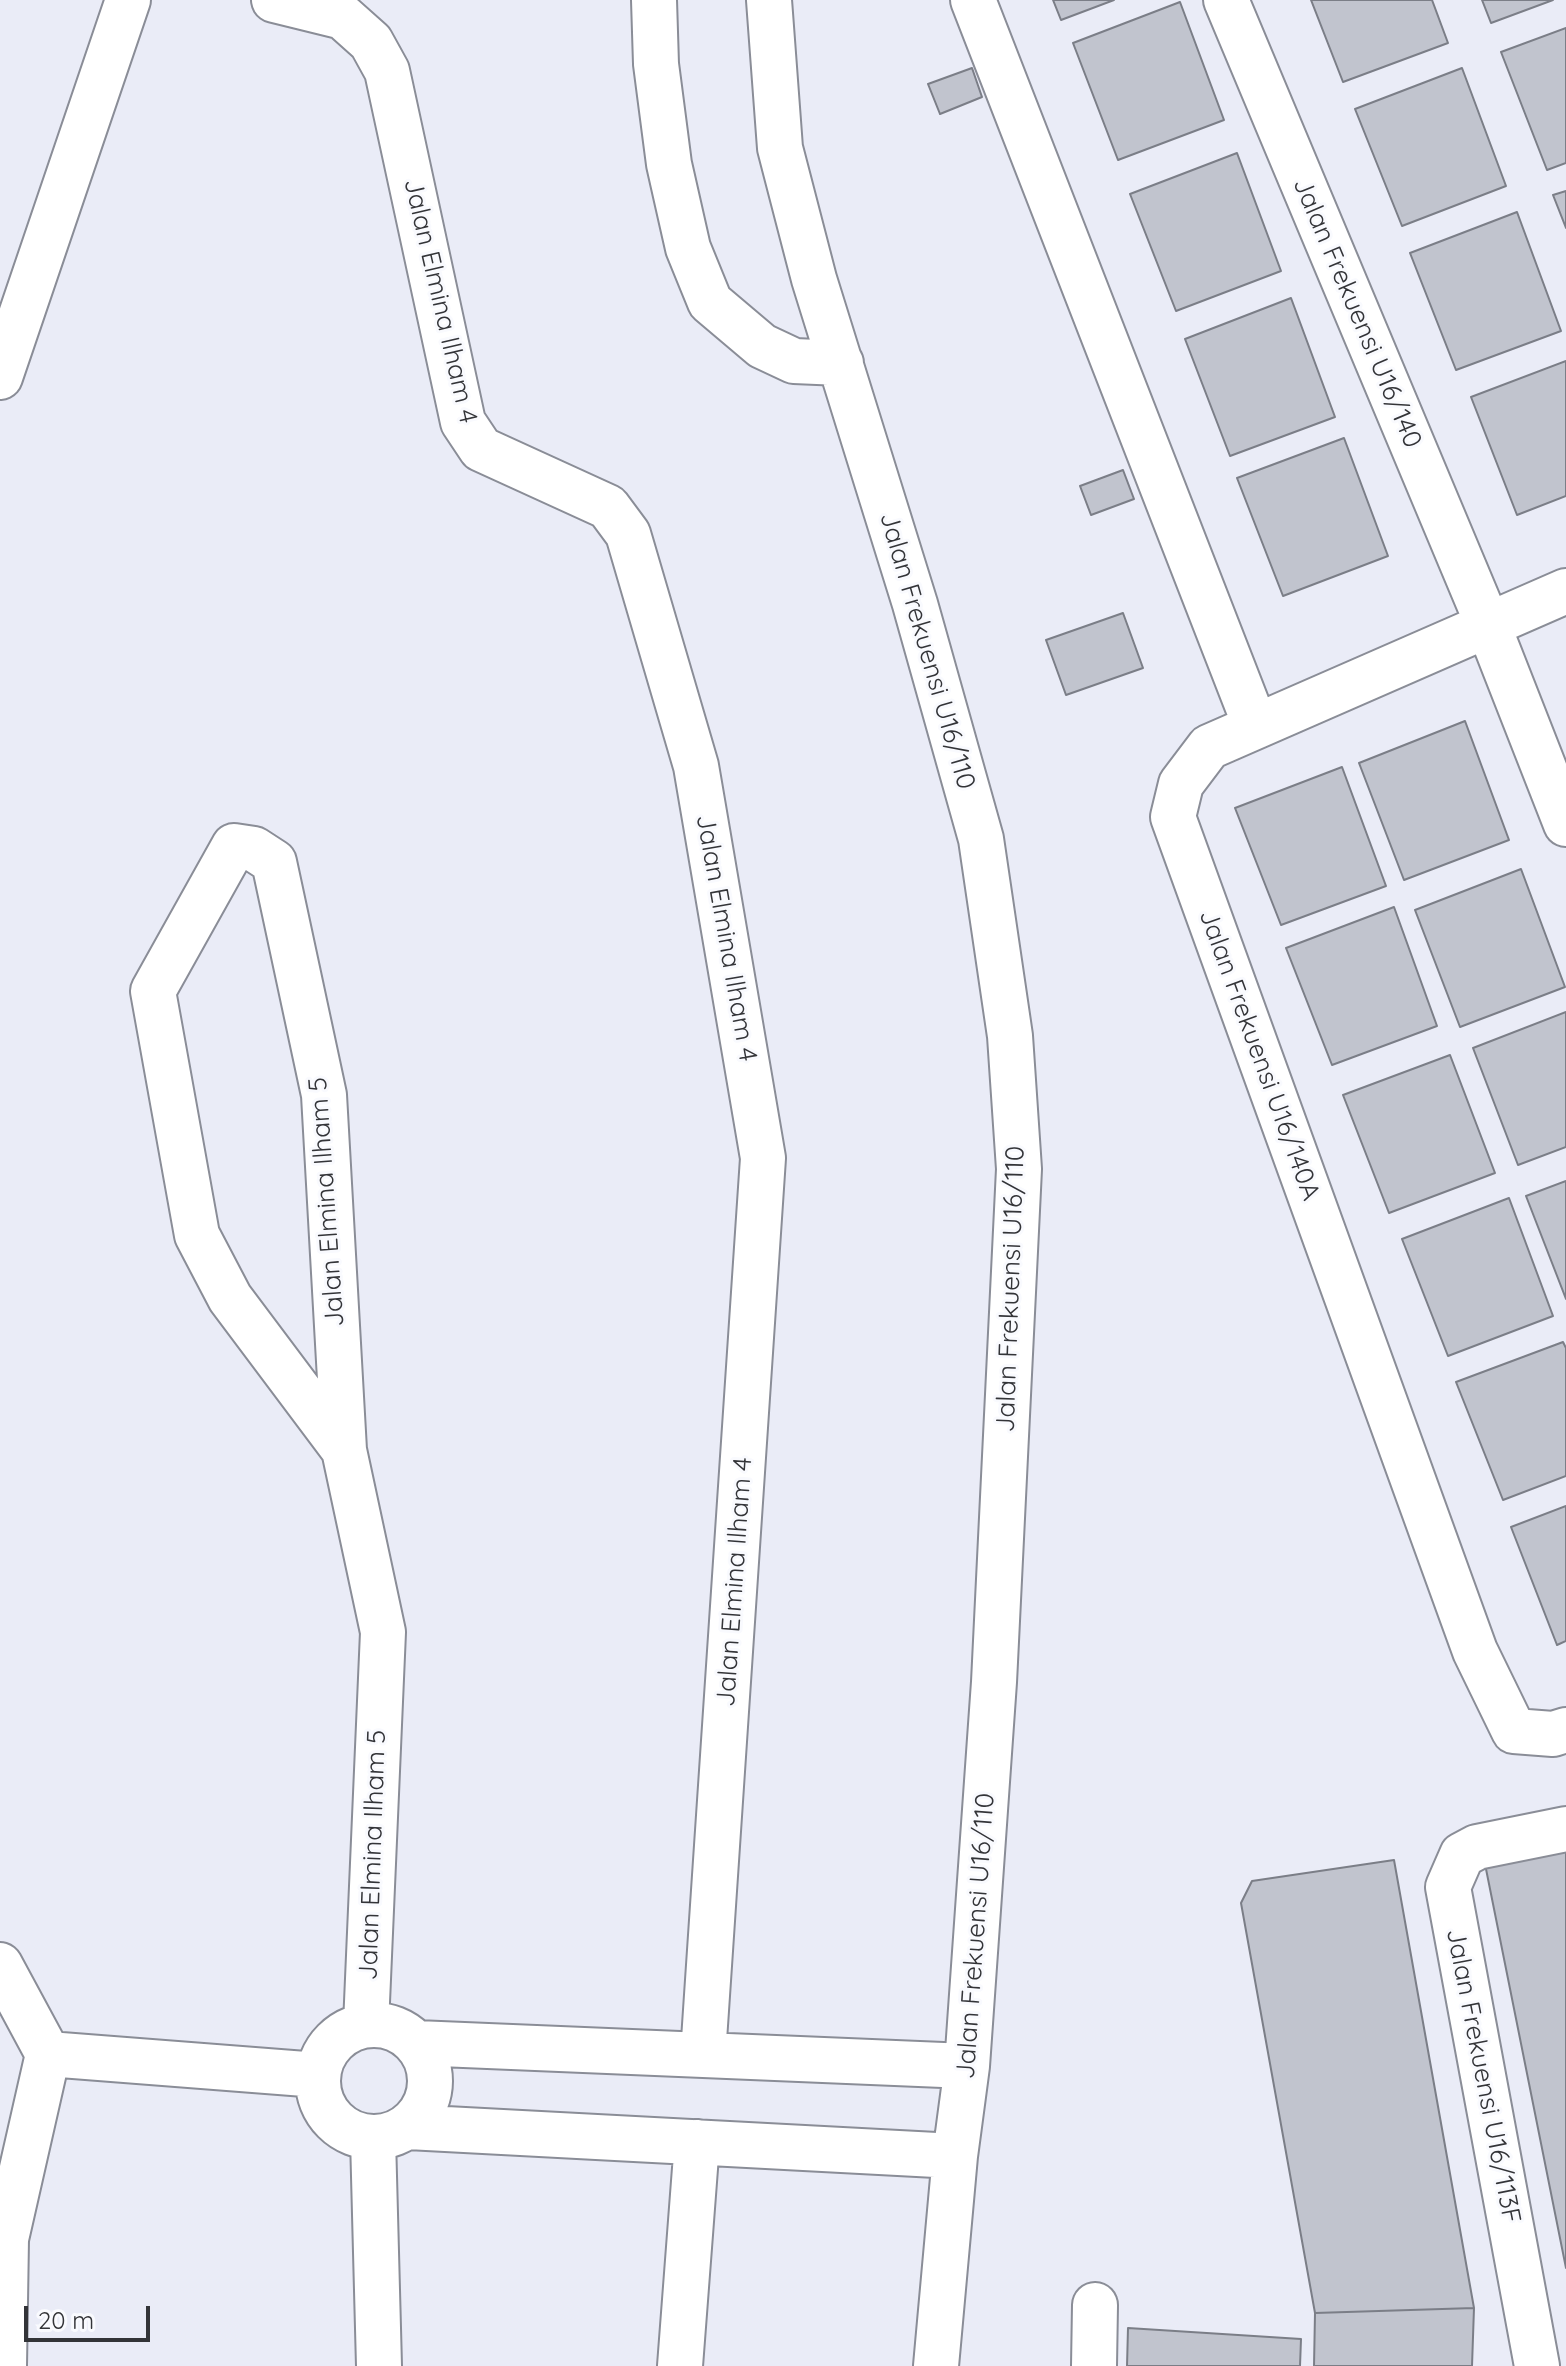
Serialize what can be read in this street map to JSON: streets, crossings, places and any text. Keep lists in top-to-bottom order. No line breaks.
{"streets":{"street":["Jalan Elmina Ilham 4","Jalan Frekuensi U16/140","Jalan Frekuensi U16/110","Jalan Frekuensi U16/140A","Jalan Elmina Ilham 5","Jalan Frekuensi U16/113F"]},"crossings":[["Jalan Frekuensi U16/140","Jalan Frekuensi U16/140A"]],"scale_bar":"20 m"}
